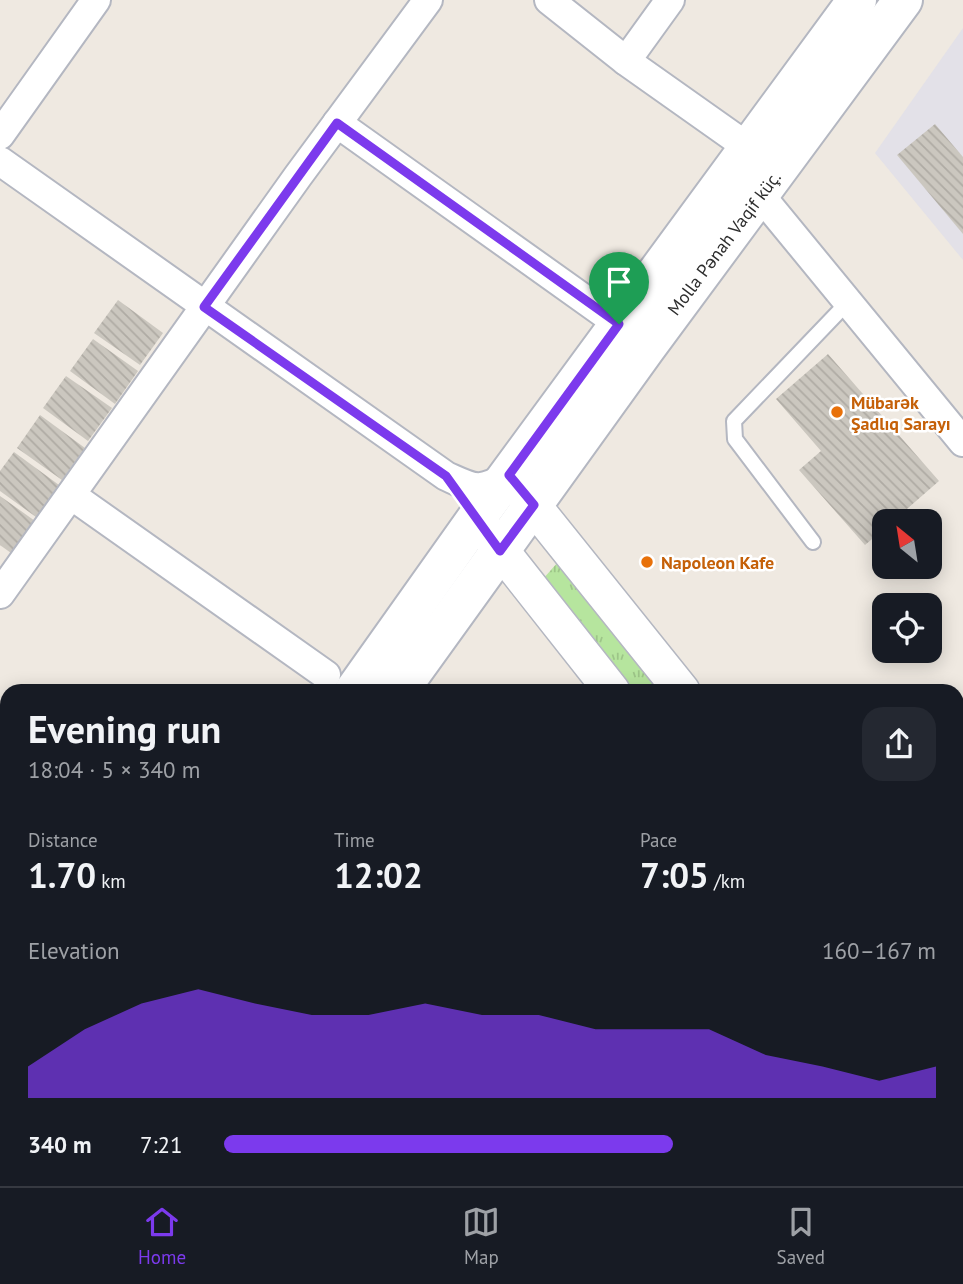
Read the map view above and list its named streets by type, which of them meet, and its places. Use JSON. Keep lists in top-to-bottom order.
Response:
{
  "streets": {
    "main road": ["Molla Pənah Vaqif küç."]
  },
  "places": ["Mübarək Şadlıq Sarayı", "Napoleon Kafe"],
  "north": "top left",
  "page": {
    "heading": ["Evening run", "18:04 · 5 × 340 m"],
    "stats": [
      ["Distance", "1.70 km"],
      ["Time", "12:02"],
      ["Pace", "7:05 /km"]
    ],
    "chart": ["Elevation", "160–167 m"],
    "list": [
      {
        "name": "340 m",
        "note": "7:21"
      }
    ],
    "tabs": ["Home", "Map", "Saved"]
  }
}
